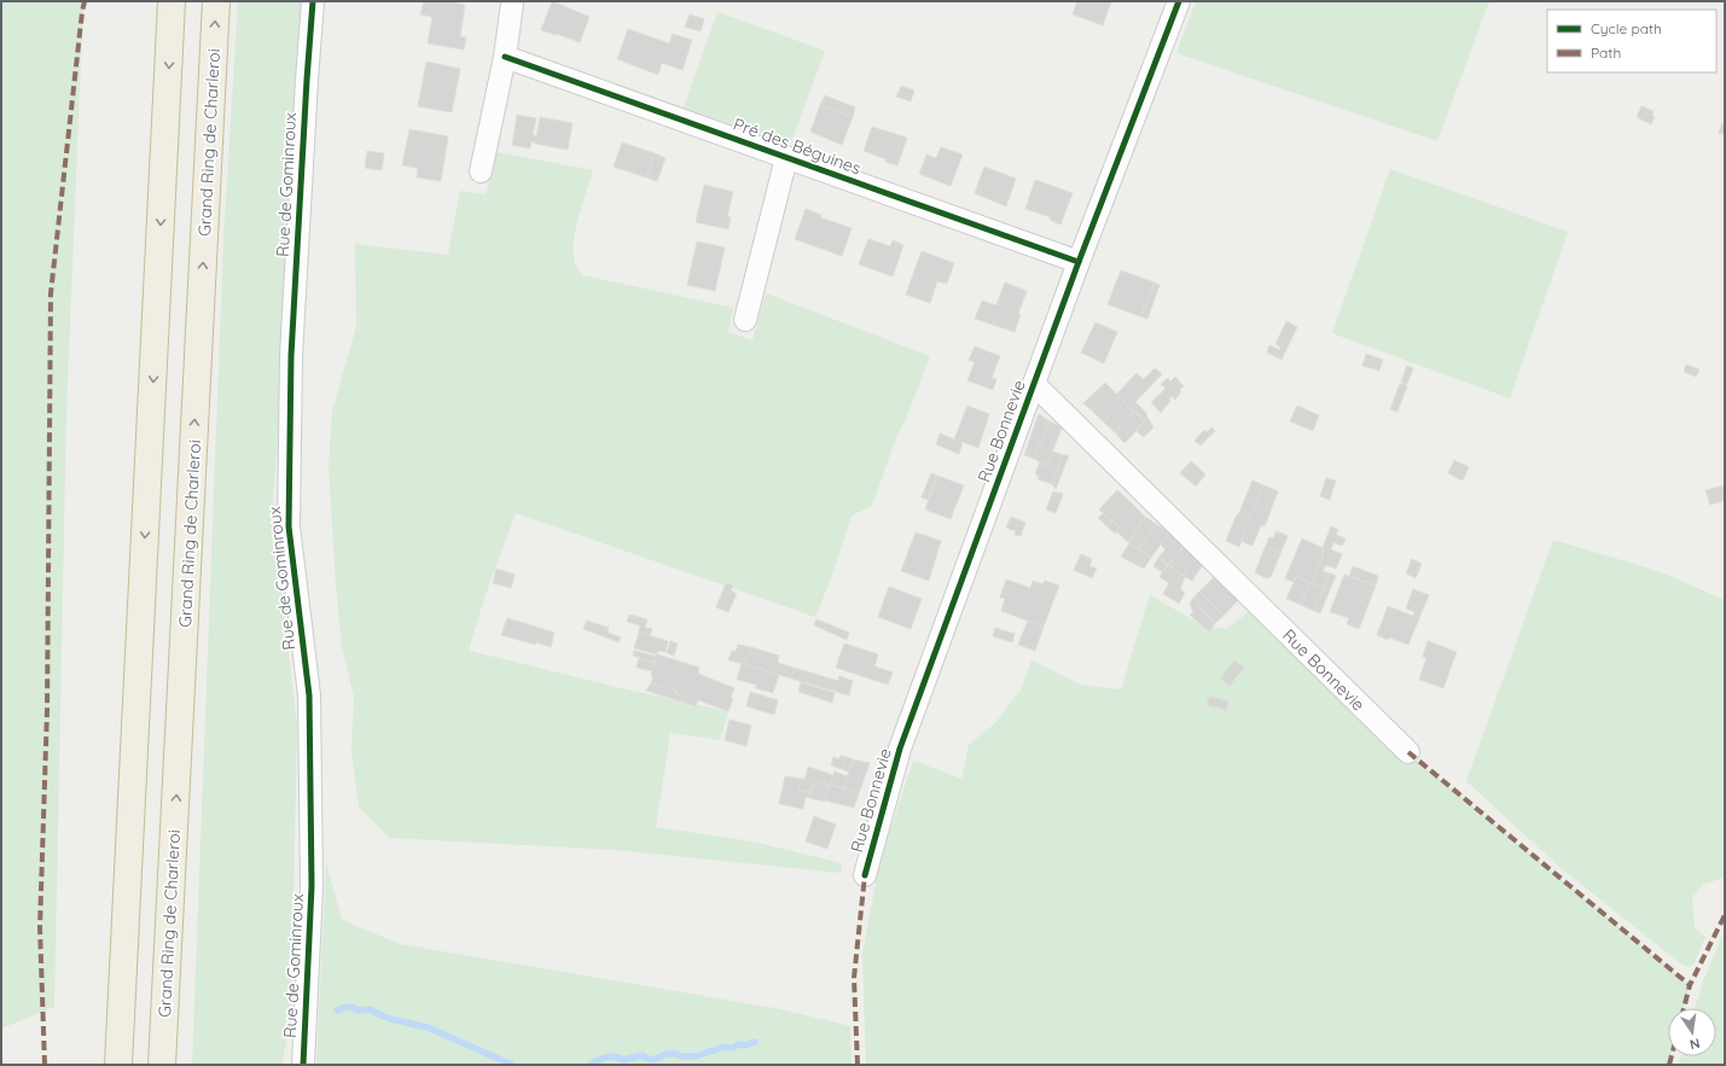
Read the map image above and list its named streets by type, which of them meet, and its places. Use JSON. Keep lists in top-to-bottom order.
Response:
{
  "streets": {
    "highway": ["Grand Ring de Charleroi"],
    "street": ["Pré des Béguines", "Rue de Gominroux", "Rue Bonnevie"]
  },
  "crossings": [
    ["Pré des Béguines", "Rue Bonnevie"]
  ],
  "legend": ["Cycle path", "Path"],
  "north": "bottom"
}
